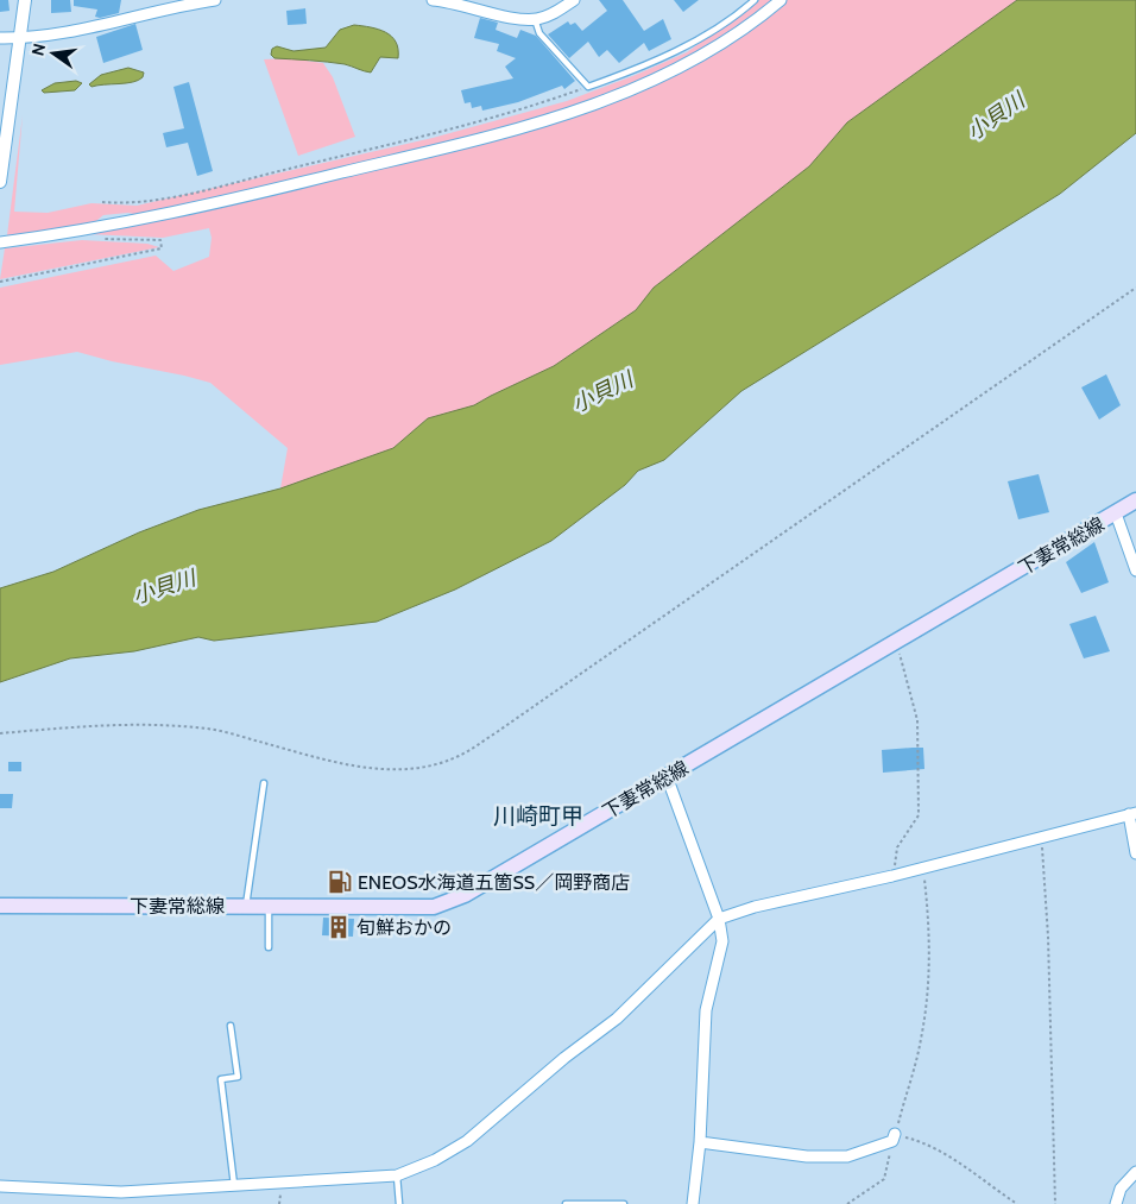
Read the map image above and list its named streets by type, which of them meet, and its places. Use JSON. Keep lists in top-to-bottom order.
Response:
{
  "streets": {
    "main road": ["下妻常総線"]
  },
  "districts": ["川崎町甲"],
  "water": ["小貝川"],
  "places": {
    "fuel station": ["ENEOS水海道五箇SS／岡野商店"],
    "building": ["旬鮮おかの"]
  },
  "north": "left"
}
